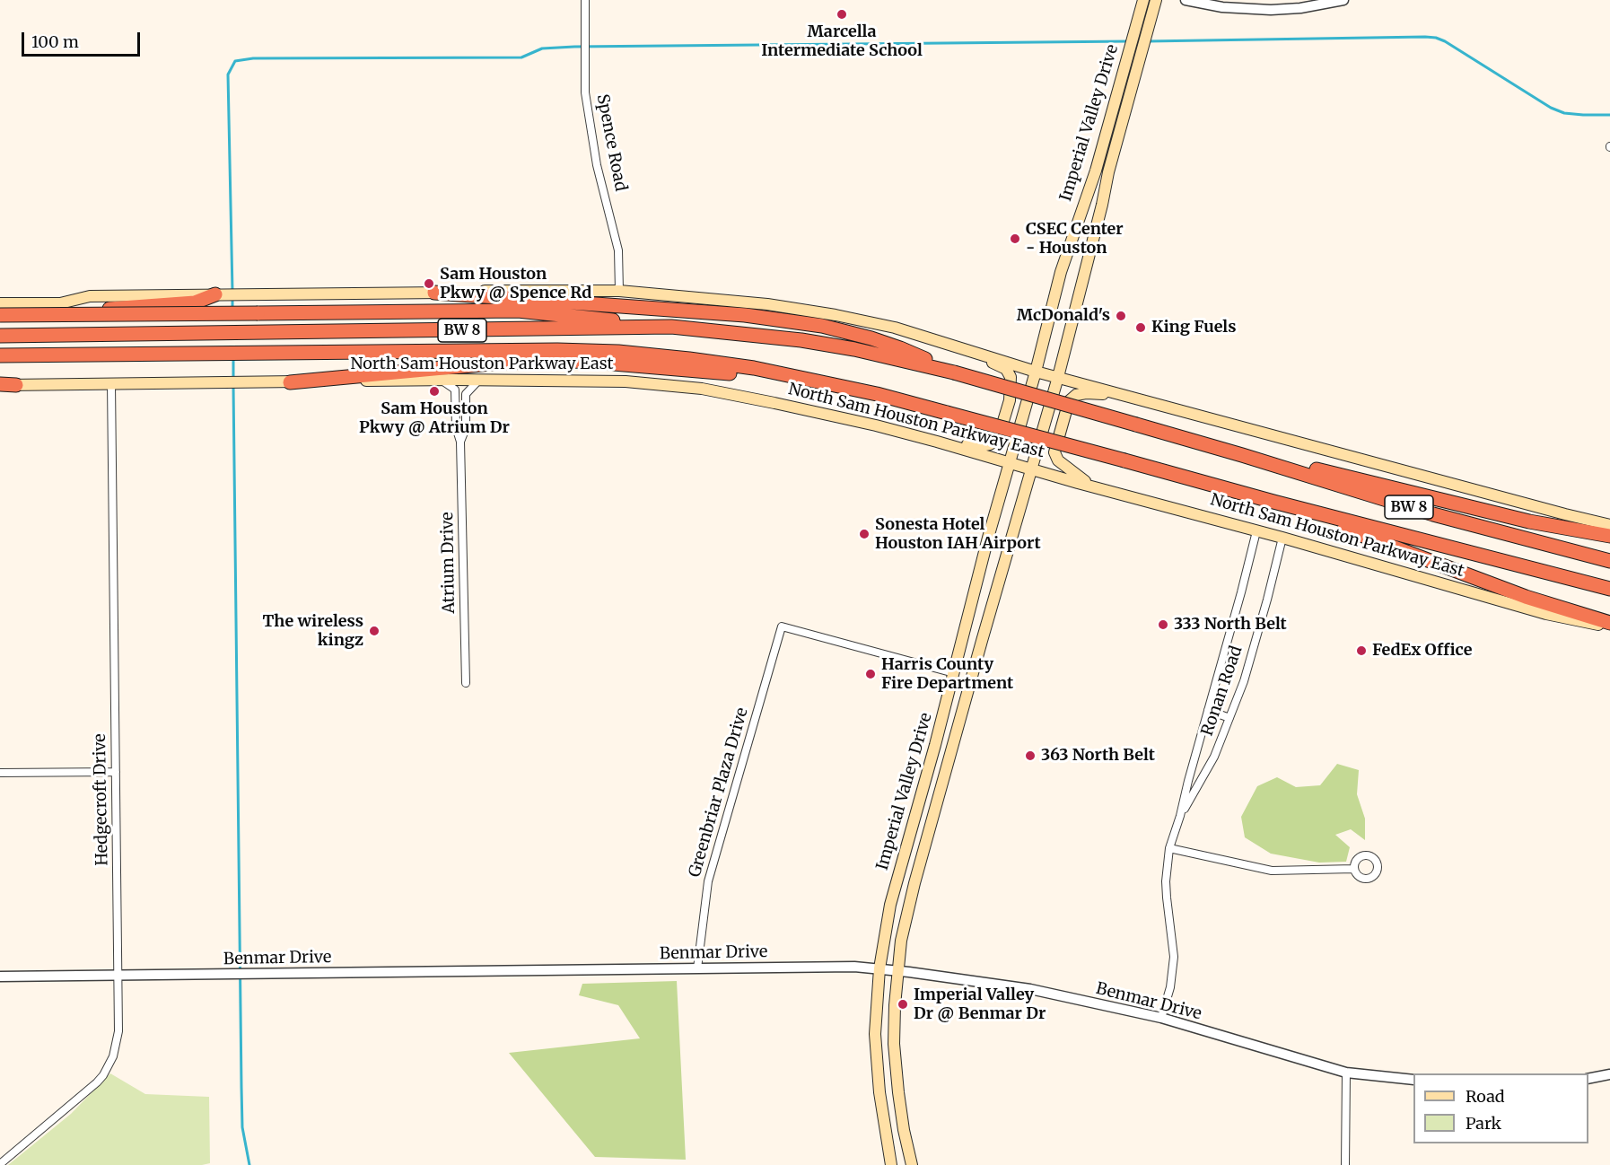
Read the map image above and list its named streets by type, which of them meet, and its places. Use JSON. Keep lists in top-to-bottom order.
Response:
{
  "streets": {
    "highway": ["BW 8", "North Sam Houston Parkway East"],
    "main road": ["Imperial Valley Drive"],
    "street": [
      "Spence Road",
      "Atrium Drive",
      "Ronan Road",
      "Greenbriar Plaza Drive",
      "Hedgecroft Drive",
      "Benmar Drive"
    ]
  },
  "crossings": [
    ["Imperial Valley Drive", "North Sam Houston Parkway East"],
    ["Imperial Valley Drive", "Greenbriar Plaza Drive"],
    ["Imperial Valley Drive", "Benmar Drive"],
    ["North Sam Houston Parkway East", "Atrium Drive"],
    ["North Sam Houston Parkway East", "Ronan Road"],
    ["North Sam Houston Parkway East", "Hedgecroft Drive"],
    ["Ronan Road", "Benmar Drive"],
    ["Greenbriar Plaza Drive", "Benmar Drive"],
    ["Hedgecroft Drive", "Benmar Drive"]
  ],
  "places": [
    "Marcella Intermediate School",
    "CSEC Center - Houston",
    "Sam Houston Pkwy @ Spence Rd",
    "McDonald's",
    "King Fuels",
    "Sam Houston Pkwy @ Atrium Dr",
    "Sonesta Hotel Houston IAH Airport",
    "333 North Belt",
    "The wireless kingz",
    "FedEx Office",
    "Harris County Fire Department",
    "363 North Belt",
    "Imperial Valley Dr @ Benmar Dr"
  ],
  "legend": ["Road", "Park"],
  "scale_bar": "100 m"
}
